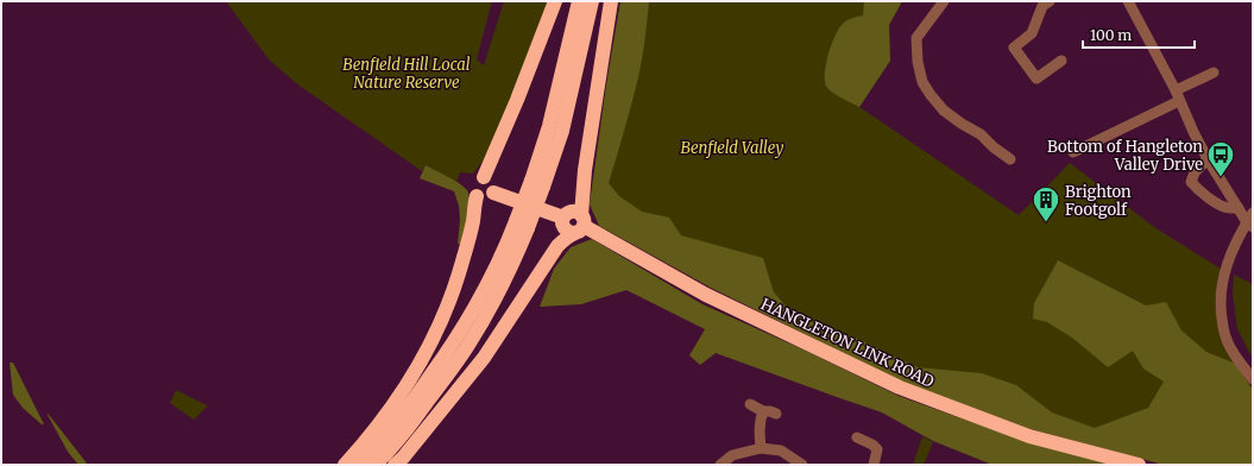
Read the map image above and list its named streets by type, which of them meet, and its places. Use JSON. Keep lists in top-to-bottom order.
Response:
{
  "streets": {
    "highway": ["HANGLETON LINK ROAD"]
  },
  "parks": ["Benfield Hill Local Nature Reserve", "Benfield Valley"],
  "places": {
    "bus stop": ["Bottom of Hangleton Valley Drive"],
    "building": ["Brighton Footgolf"]
  },
  "scale_bar": "100 m"
}
